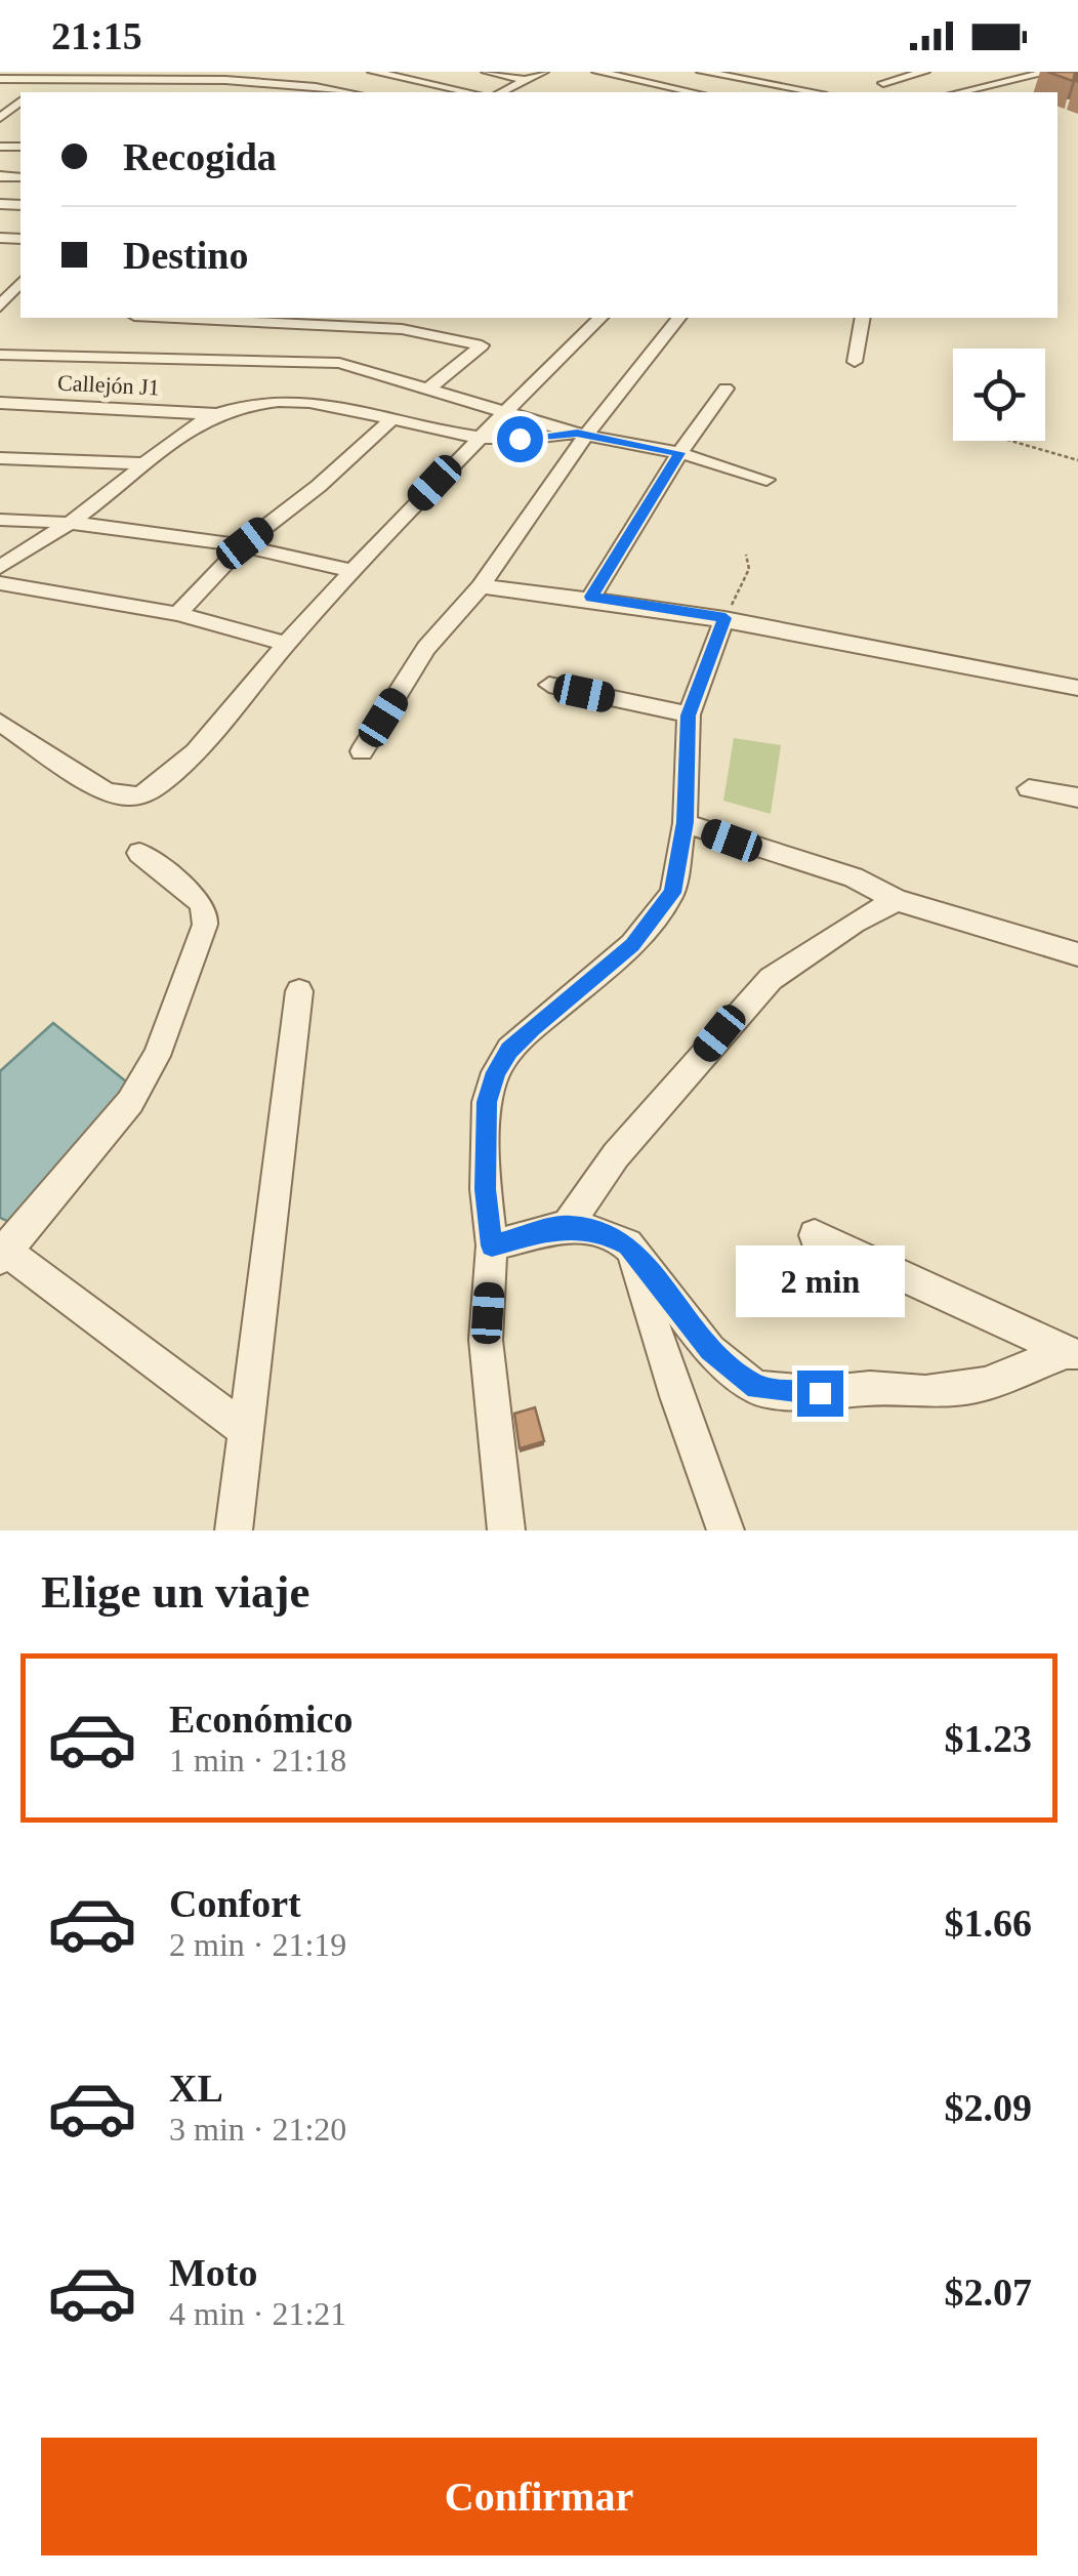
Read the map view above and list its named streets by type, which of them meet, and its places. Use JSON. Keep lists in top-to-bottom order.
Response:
{
  "streets": {
    "street": ["Callejón J1"]
  },
  "page": {
    "status": "21:15",
    "banner": ["Recogida", "Destino"],
    "bubble": "2 min",
    "heading": "Elige un viaje",
    "list": [
      {
        "name": "Económico",
        "note": "1 min · 21:18",
        "value": "$1.23"
      },
      {
        "name": "Confort",
        "note": "2 min · 21:19",
        "value": "$1.66"
      },
      {
        "name": "XL",
        "note": "3 min · 21:20",
        "value": "$2.09"
      },
      {
        "name": "Moto",
        "note": "4 min · 21:21",
        "value": "$2.07"
      }
    ],
    "buttons": "Confirmar"
  }
}
